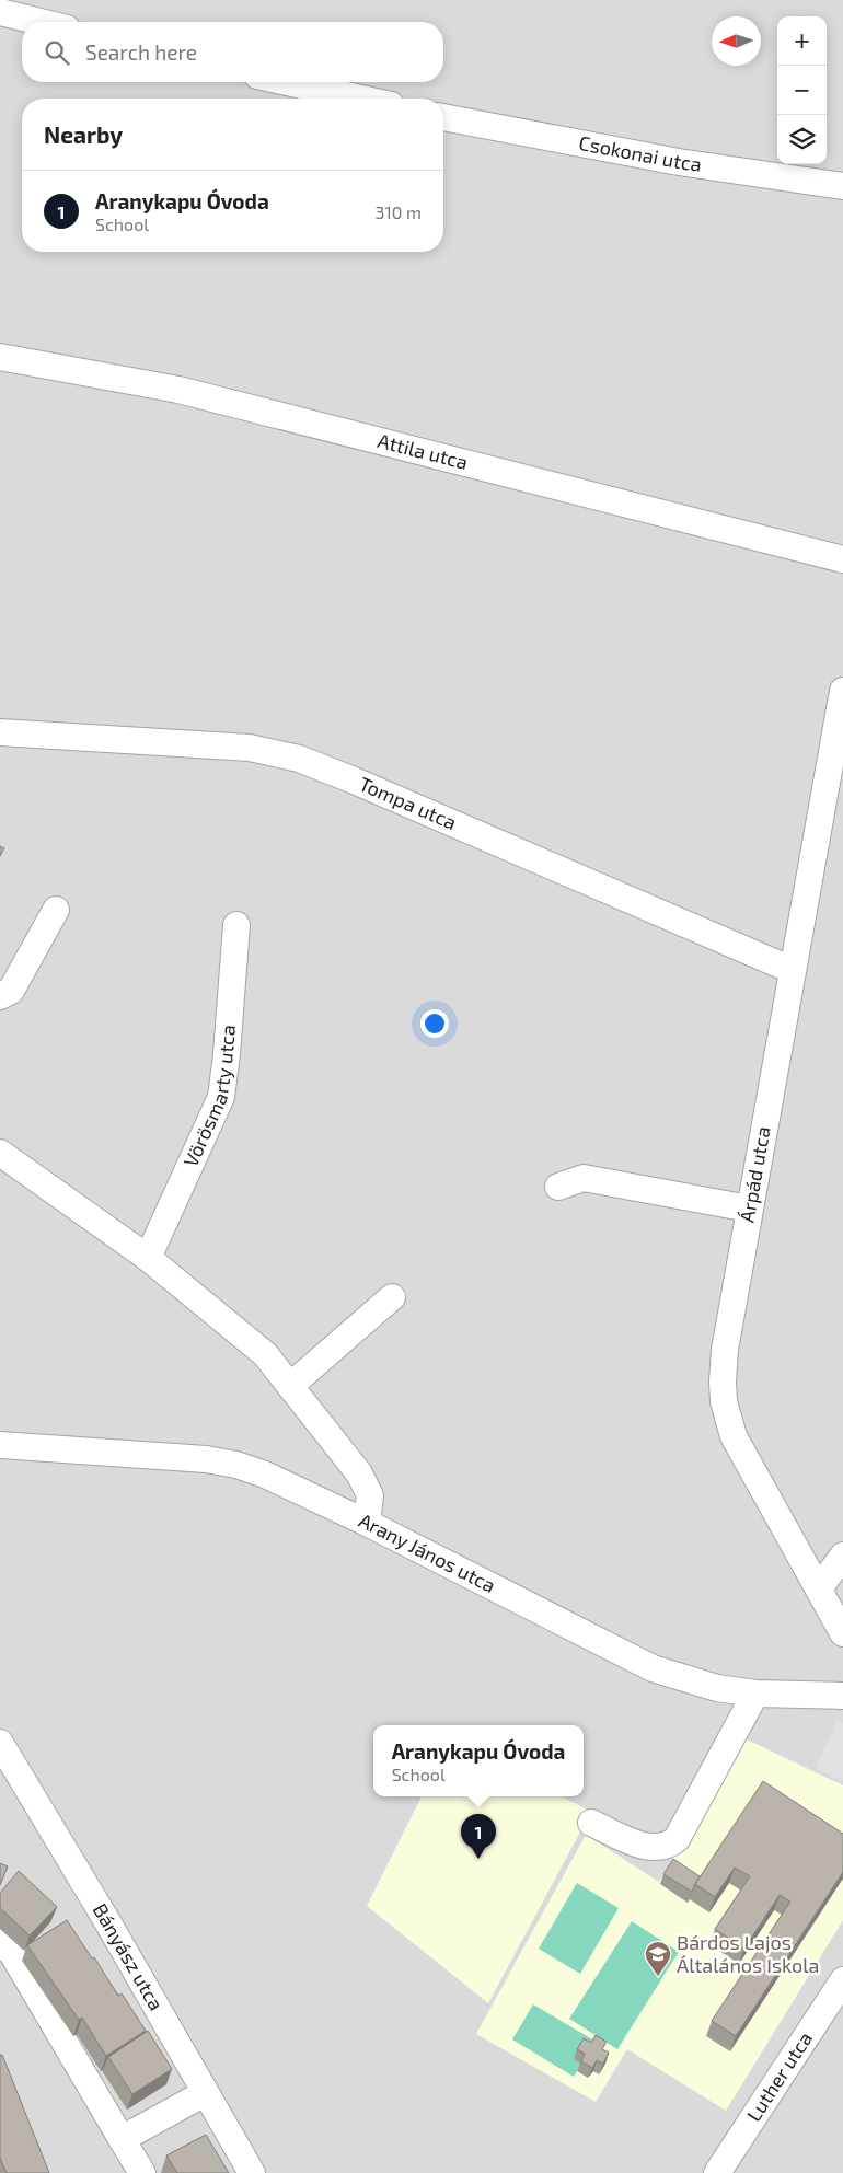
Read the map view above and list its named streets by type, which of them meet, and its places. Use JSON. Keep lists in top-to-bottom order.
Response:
{
  "streets": {
    "street": [
      "Csokonai utca",
      "Attila utca",
      "Tompa utca",
      "Vörösmarty utca",
      "Árpád utca",
      "Arany János utca",
      "Bányász utca",
      "Luther utca"
    ]
  },
  "crossings": [
    ["Tompa utca", "Árpád utca"]
  ],
  "places": {
    "school or university": ["Bárdos Lajos Általános Iskola"]
  },
  "north": "left",
  "page": {
    "map_buttons": ["+", "−"],
    "search": "Search here",
    "heading": "Nearby",
    "list": [
      {
        "mark": "1",
        "name": "Aranykapu Óvoda",
        "note": "School",
        "value": "310 m"
      }
    ],
    "popup": ["Aranykapu Óvoda", "School"],
    "pins": "1"
  }
}
